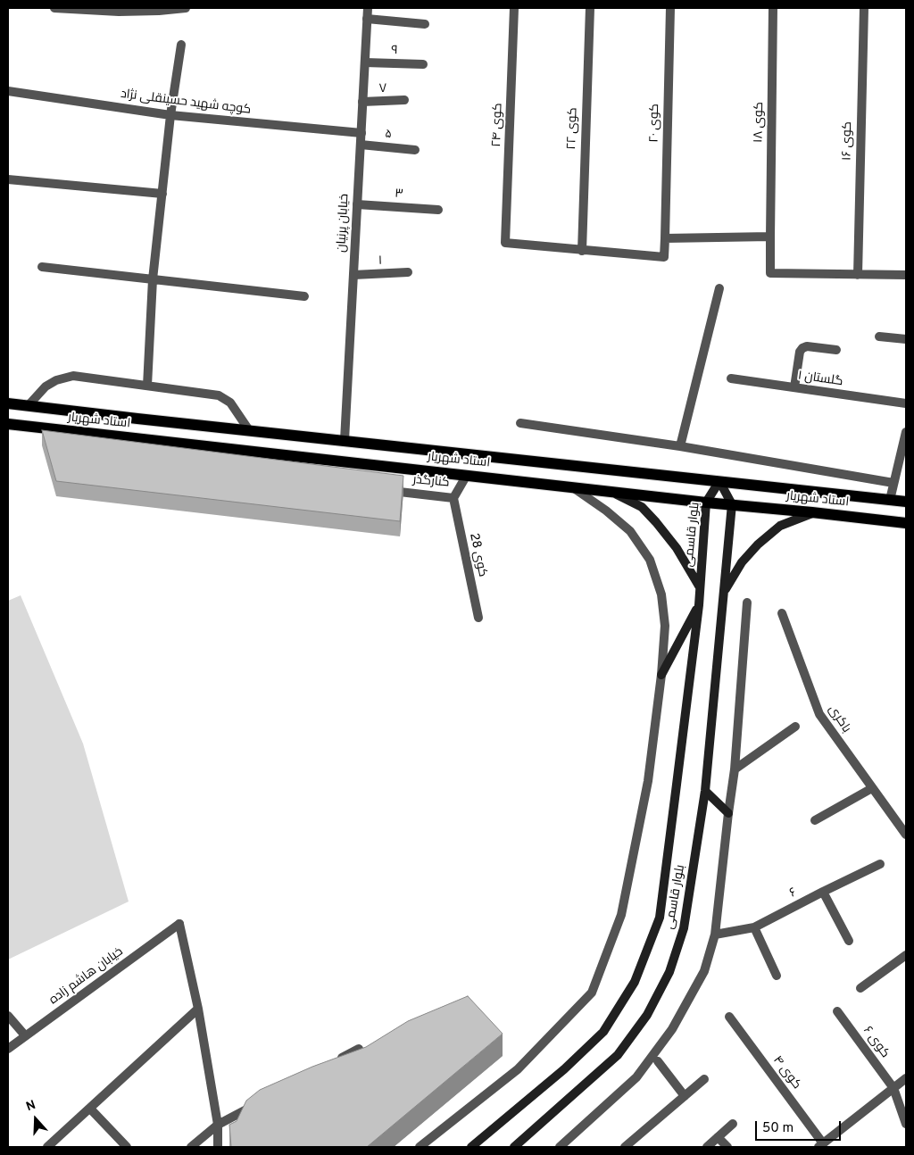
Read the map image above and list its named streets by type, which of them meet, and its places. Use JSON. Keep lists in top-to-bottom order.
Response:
{
  "streets": {
    "main road": ["استاد شهریار", "بلوار قاسمی"],
    "street": [
      "۹",
      "۷",
      "کوچه شهید حسینقلی نژاد",
      "کوی ۱۸",
      "کوی ۲۰",
      "کوی ۲۴",
      "کوی ۲۲",
      "۵",
      "کوی ۱۶",
      "۳",
      "خیابان پرنیان",
      "۱",
      "۱ گلستان",
      "کنارگذر",
      "کوی 28",
      "باکری",
      "۶",
      "خیابان هاشم زاده",
      "کوی ۶",
      "کوی ۴"
    ]
  },
  "crossings": [
    ["۹", "خیابان پرنیان"],
    ["۷", "خیابان پرنیان"],
    ["کوچه شهید حسینقلی نژاد", "خیابان پرنیان"],
    ["کوی ۱۸", "کوی ۱۶"],
    ["کوی ۲۰", "کوی ۲۴"],
    ["کوی ۲۰", "کوی ۲۲"],
    ["کوی ۲۴", "کوی ۲۲"],
    ["۵", "خیابان پرنیان"],
    ["۳", "خیابان پرنیان"],
    ["خیابان پرنیان", "۱"],
    ["خیابان پرنیان", "استاد شهریار"],
    ["استاد شهریار", "کنارگذر"],
    ["استاد شهریار", "بلوار قاسمی"],
    ["کنارگذر", "کوی 28"]
  ],
  "scale_bar": "50 m",
  "north": "top"
}
